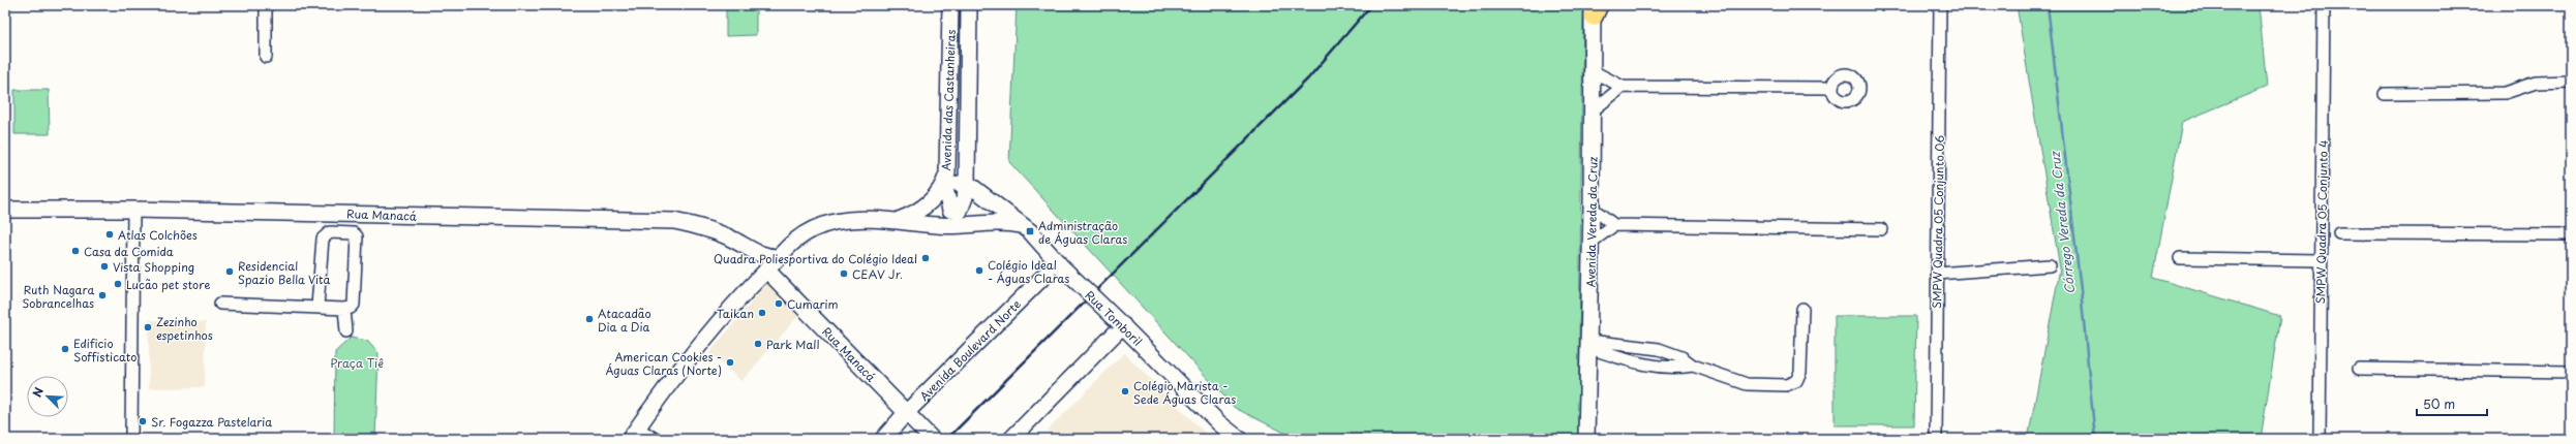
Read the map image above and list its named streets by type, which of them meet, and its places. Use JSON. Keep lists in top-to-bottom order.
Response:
{
  "streets": {
    "street": [
      "Avenida das Castanheiras",
      "Rua Manacá",
      "Avenida Vereda da Cruz",
      "SMPW Quadra 05 Conjunto 06",
      "SMPW Quadra 05 Conjunto 4",
      "Rua Tomboril",
      "Avenida Boulevard Norte"
    ]
  },
  "crossings": [
    ["Avenida das Castanheiras", "Rua Manacá"],
    ["Avenida das Castanheiras", "Rua Tomboril"],
    ["Rua Manacá", "Avenida Boulevard Norte"],
    ["Rua Tomboril", "Avenida Boulevard Norte"]
  ],
  "water": ["Córrego Vereda da Cruz"],
  "parks": ["Praça Tiê"],
  "places": {
    "transit": ["Administração de Águas Claras"],
    "other": [
      "Atlas Colchões",
      "Casa da Comida",
      "Quadra Poliesportiva do Colégio Ideal",
      "Vista Shopping",
      "Colégio Ideal - Águas Claras",
      "Residencial Spazio Bella Vita",
      "CEAV Jr.",
      "Lucão pet store",
      "Ruth Nagara Sobrancelhas",
      "Cumarim",
      "Taikan",
      "Atacadão Dia a Dia",
      "Zezinho espetinhos",
      "Park Mall",
      "Edificio Soffisticato",
      "American Cookies - Águas Claras (Norte)",
      "Colégio Marista - Sede Águas Claras",
      "Sr. Fogazza Pastelaria"
    ]
  },
  "scale_bar": "50 m",
  "north": "top left"
}
